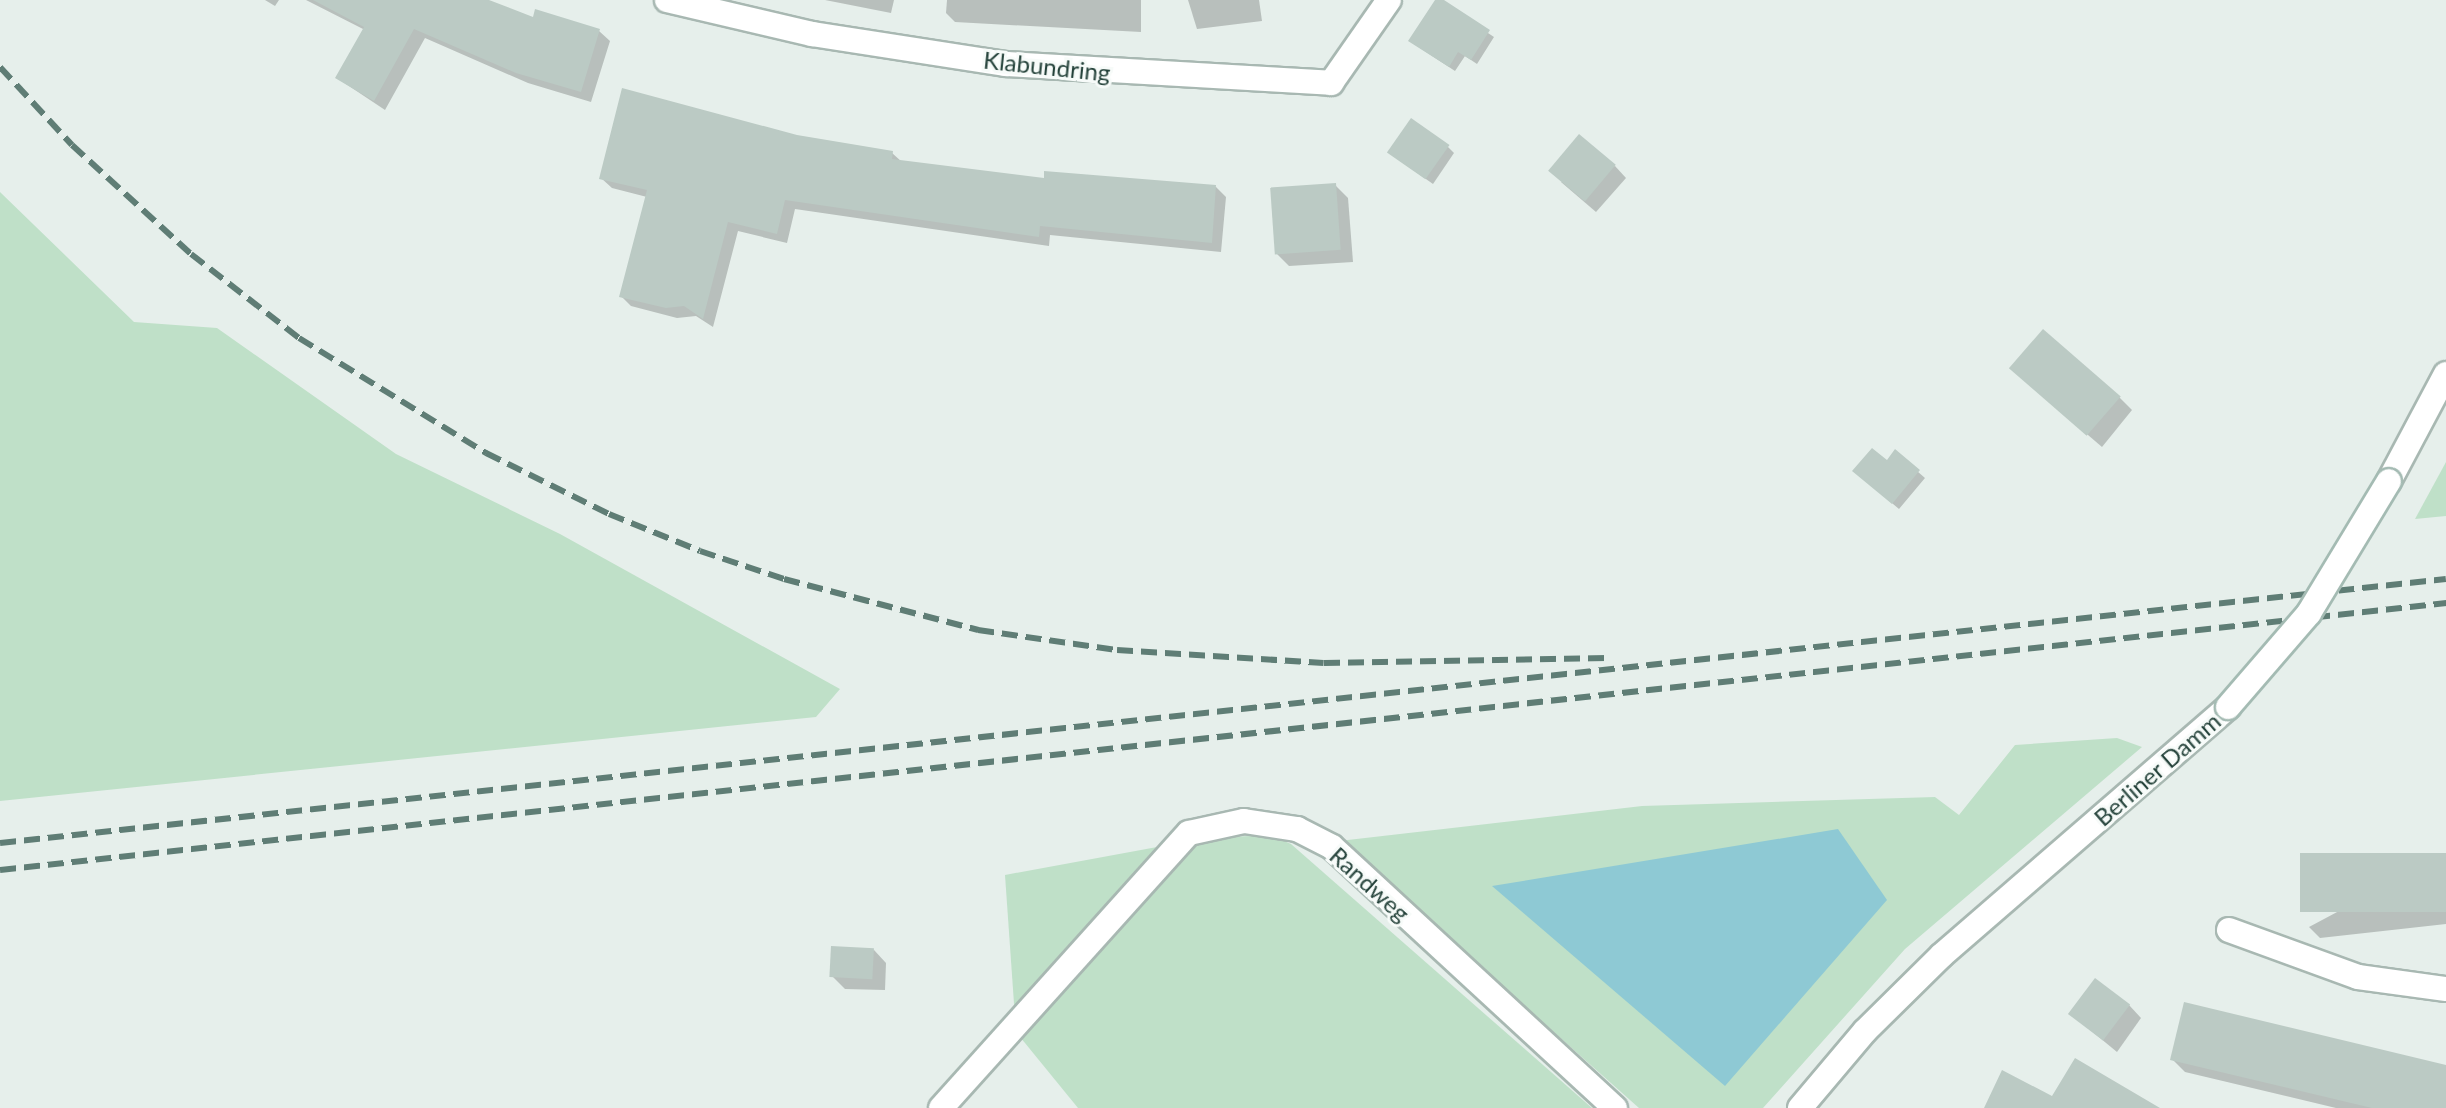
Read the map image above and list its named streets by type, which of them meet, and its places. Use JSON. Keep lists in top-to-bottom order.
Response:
{
  "streets": {
    "street": ["Klabundring", "Berliner Damm", "Randweg"]
  }
}
